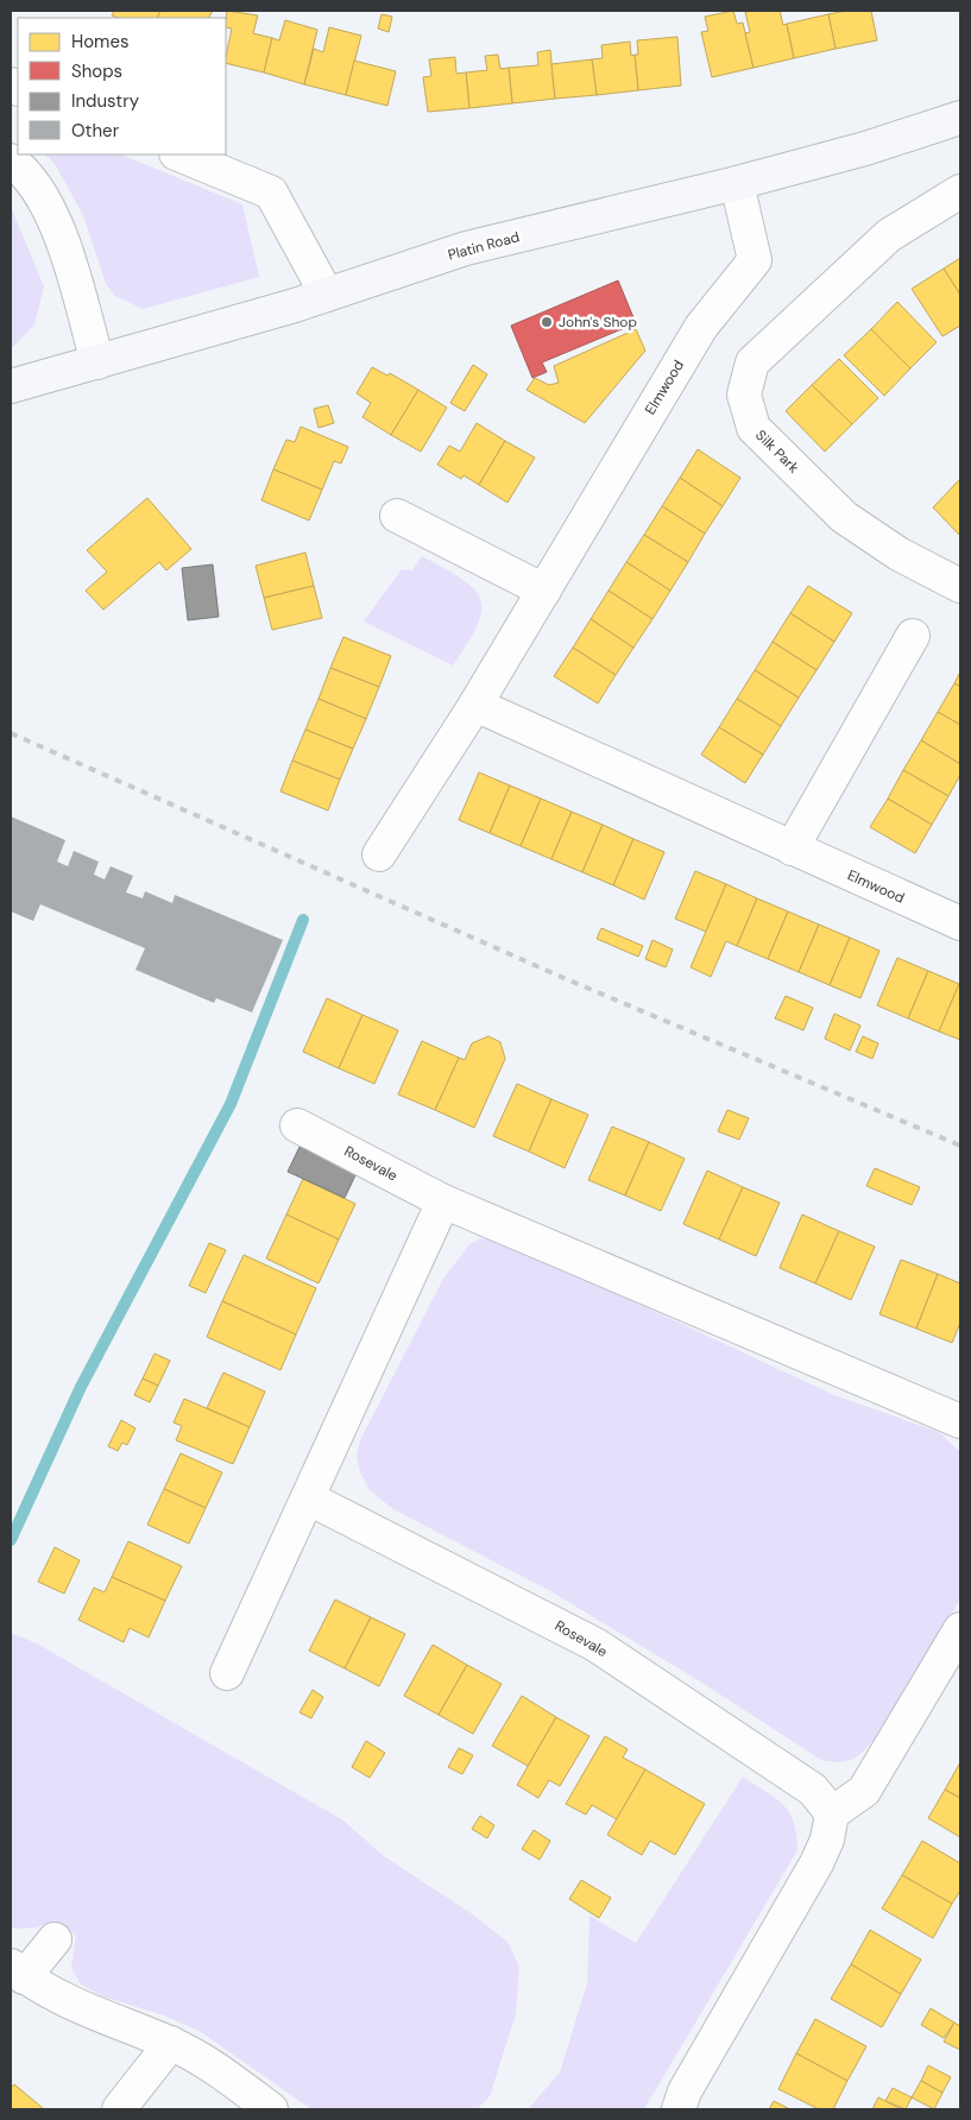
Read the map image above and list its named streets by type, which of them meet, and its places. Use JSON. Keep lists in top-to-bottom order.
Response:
{
  "streets": {
    "main road": ["Platin Road"],
    "street": ["Elmwood", "Silk Park", "Rosevale"]
  },
  "crossings": [
    ["Platin Road", "Elmwood"]
  ],
  "places": ["John's Shop"],
  "legend": [
    "Homes",
    "Shops",
    "Industry",
    "Other"
  ]
}
